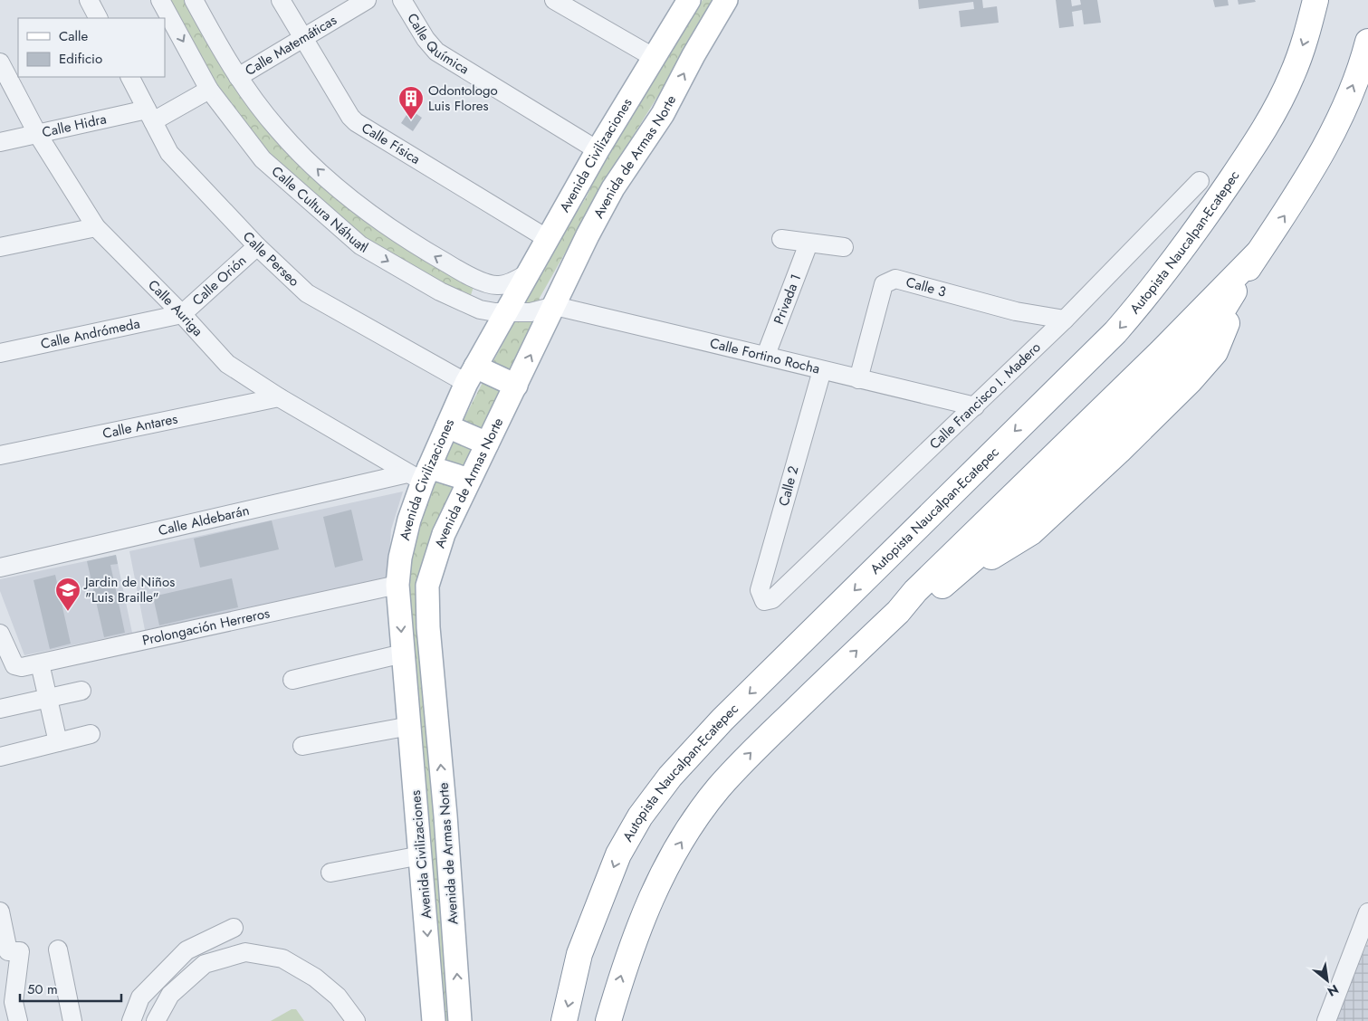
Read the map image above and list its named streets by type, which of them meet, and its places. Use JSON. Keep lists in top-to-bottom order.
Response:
{
  "streets": {
    "highway": ["Autopista Naucalpan-Ecatepec"],
    "main road": ["Avenida Civilizaciones", "Avenida de Armas Norte"],
    "street": [
      "Calle Química",
      "Calle Matemáticas",
      "Calle Hidra",
      "Calle Física",
      "Calle Cultura Náhuatl",
      "Calle Perseo",
      "Calle Orión",
      "Calle 3",
      "Privada 1",
      "Calle Auriga",
      "Calle Andrómeda",
      "Calle Fortino Rocha",
      "Calle Francisco I. Madero",
      "Calle Antares",
      "Calle 2",
      "Calle Aldebarán",
      "Prolongación Herreros"
    ]
  },
  "crossings": [
    ["Calle Química", "Avenida Civilizaciones"],
    ["Calle Matemáticas", "Calle Física"],
    ["Calle Matemáticas", "Calle Cultura Náhuatl"],
    ["Calle Hidra", "Calle Cultura Náhuatl"],
    ["Calle Hidra", "Calle Perseo"],
    ["Calle Hidra", "Calle Auriga"],
    ["Calle Física", "Avenida Civilizaciones"],
    ["Avenida Civilizaciones", "Calle Cultura Náhuatl"],
    ["Avenida Civilizaciones", "Calle Perseo"],
    ["Avenida Civilizaciones", "Calle Auriga"],
    ["Avenida Civilizaciones", "Calle Aldebarán"],
    ["Avenida Civilizaciones", "Prolongación Herreros"],
    ["Avenida de Armas Norte", "Calle Cultura Náhuatl"],
    ["Avenida de Armas Norte", "Calle Fortino Rocha"],
    ["Calle Cultura Náhuatl", "Calle Fortino Rocha"],
    ["Calle Perseo", "Calle Orión"],
    ["Calle Orión", "Calle Auriga"],
    ["Calle Orión", "Calle Andrómeda"],
    ["Calle 3", "Calle Fortino Rocha"],
    ["Calle 3", "Calle Francisco I. Madero"],
    ["Privada 1", "Calle Fortino Rocha"],
    ["Calle Auriga", "Calle Andrómeda"],
    ["Calle Auriga", "Calle Antares"],
    ["Calle Auriga", "Calle Aldebarán"],
    ["Calle Fortino Rocha", "Calle Francisco I. Madero"],
    ["Calle Fortino Rocha", "Calle 2"],
    ["Calle Francisco I. Madero", "Calle 2"]
  ],
  "one_way": ["Avenida de Armas Norte"],
  "places": {
    "building": ["Odontologo Luis Flores"],
    "school or university": ["Jardin de Niños \"Luis Braille\""]
  },
  "legend": ["Calle", "Edificio"],
  "scale_bar": "50 m",
  "north": "bottom right"
}
